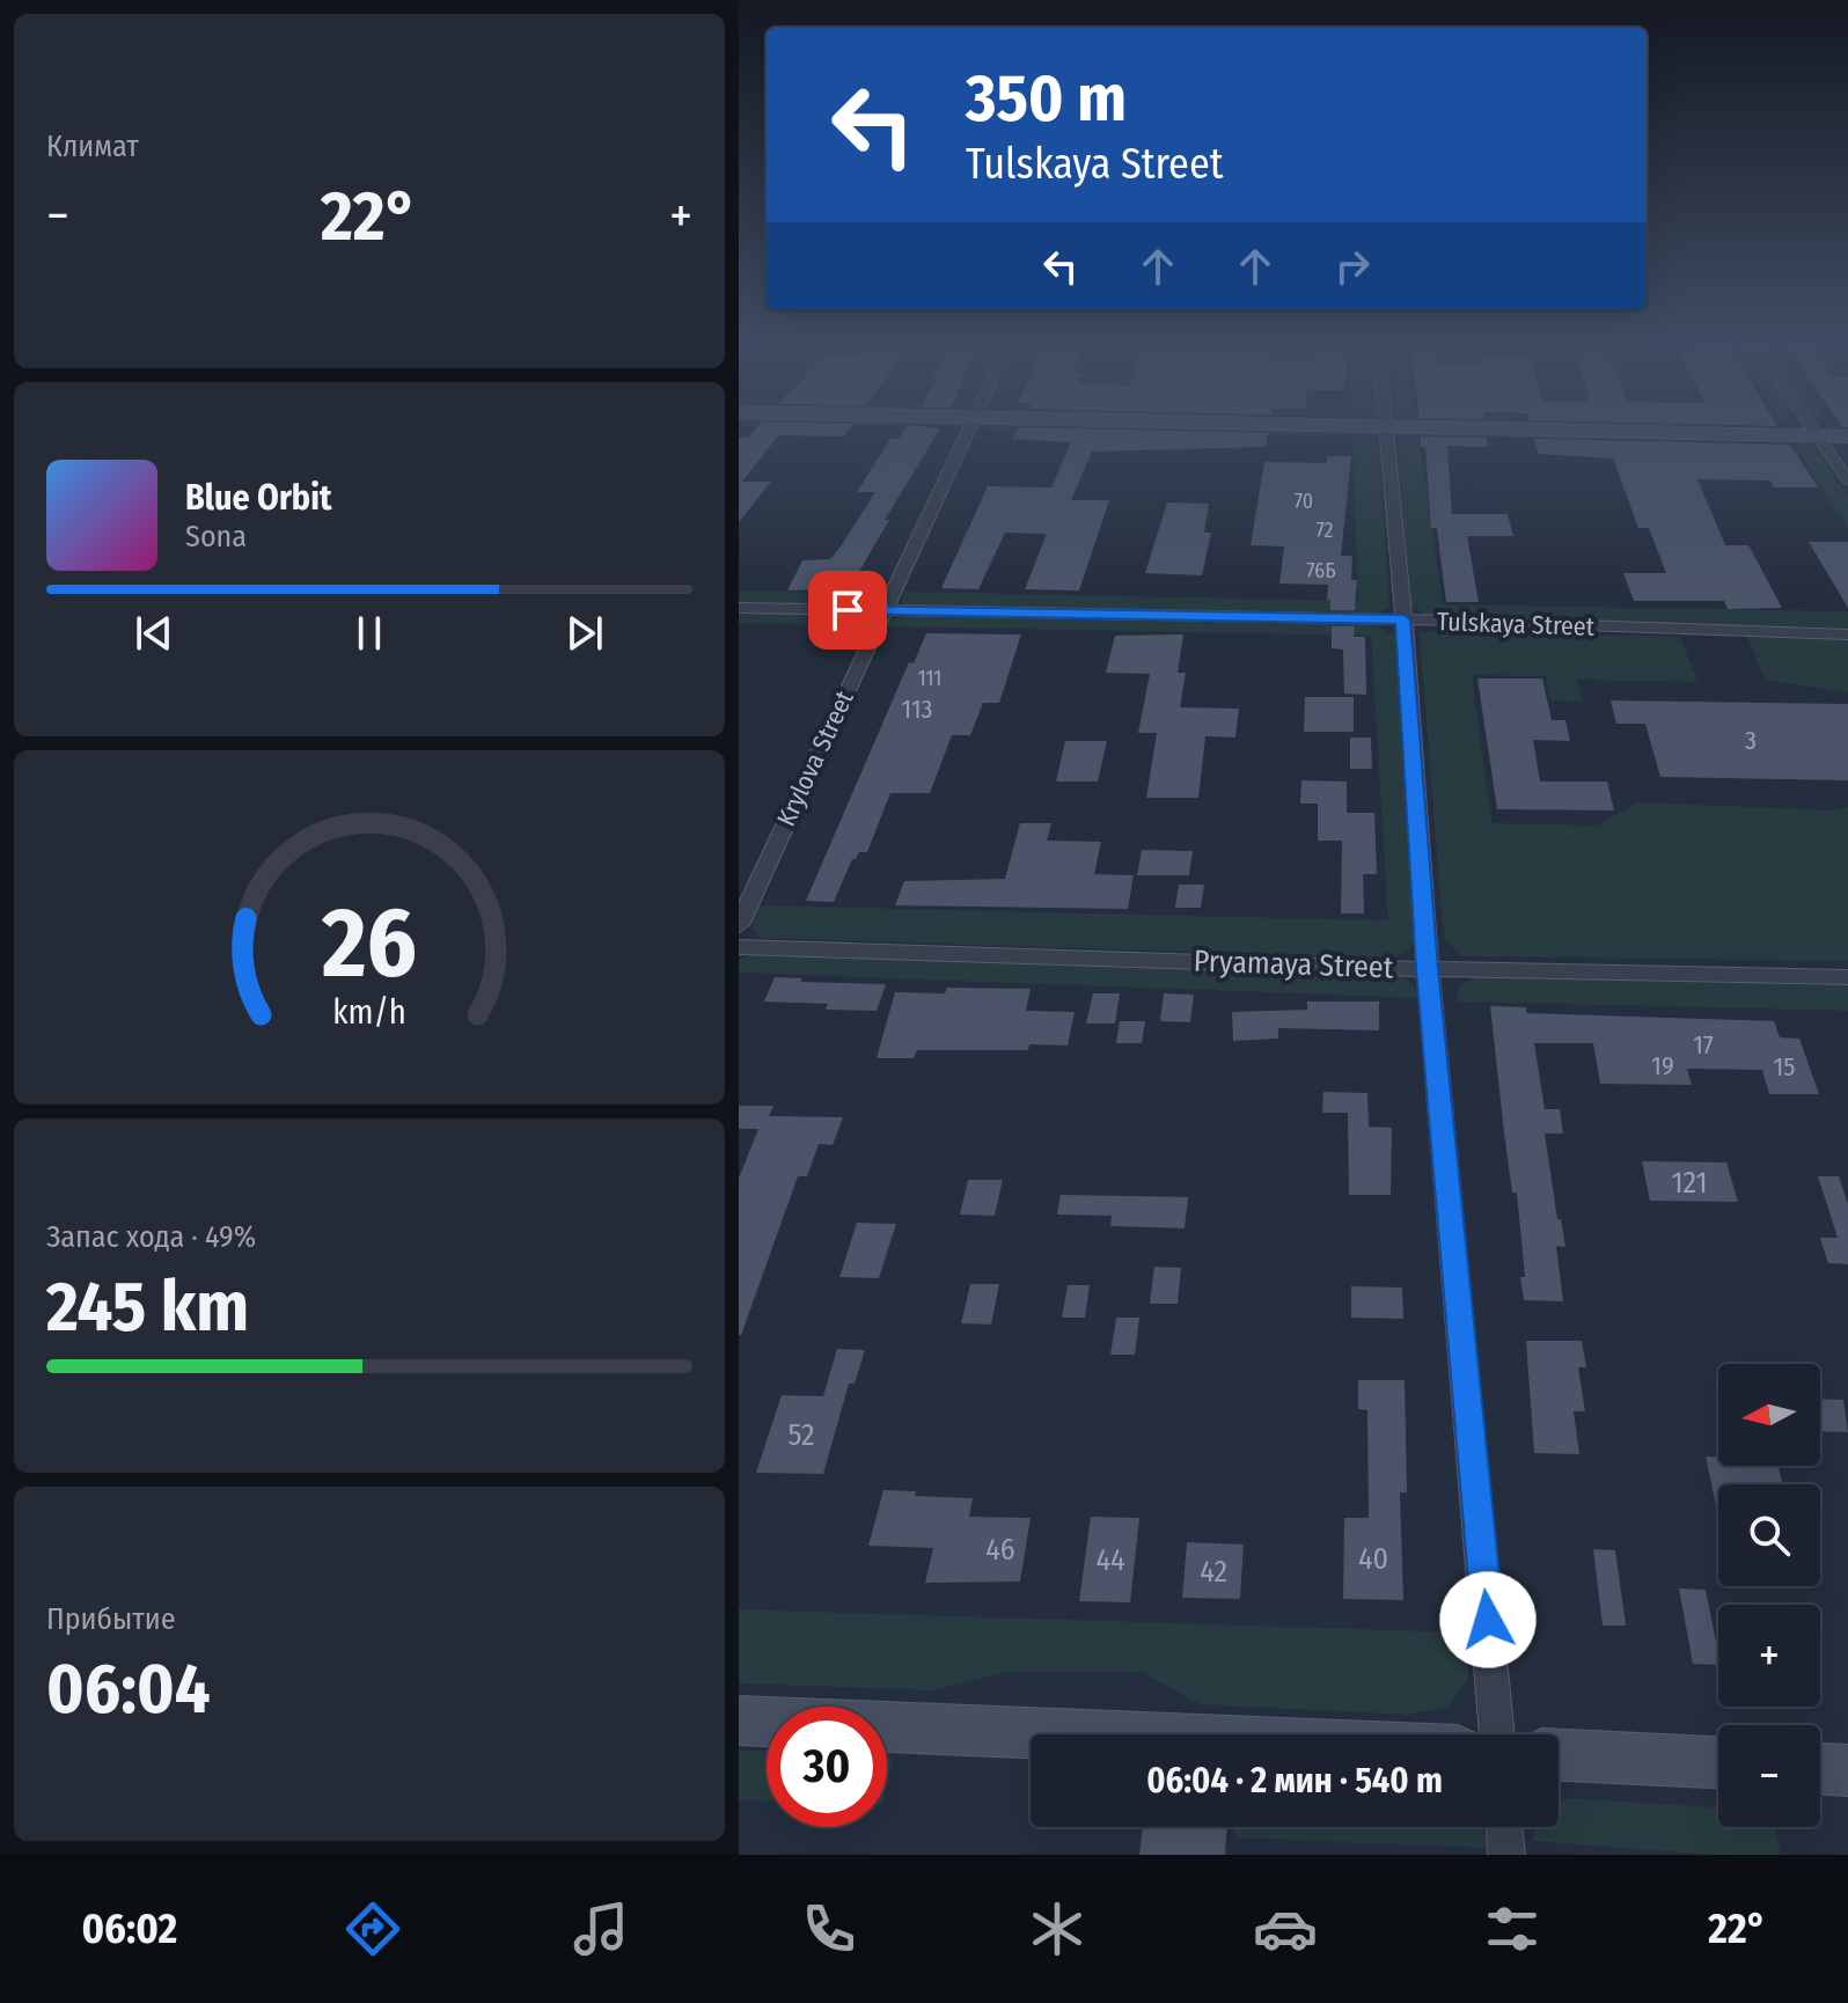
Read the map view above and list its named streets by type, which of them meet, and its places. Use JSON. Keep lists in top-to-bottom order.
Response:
{
  "streets": {
    "street": ["Tulskaya Street", "Krylova Street", "Pryamaya Street"]
  },
  "crossings": [
    ["Tulskaya Street", "Krylova Street"]
  ],
  "house_numbers": [
    "70",
    "72",
    "76Б",
    "111",
    "113",
    "3",
    "17",
    "19",
    "15",
    "121",
    "52",
    "46",
    "40",
    "44",
    "42"
  ],
  "north": "left",
  "page": {
    "tile": [
      "Климат",
      ["Запас хода · 49%", "245 km"],
      ["Прибытие", "06:04"]
    ],
    "turn": ["350 m", "Tulskaya Street"],
    "heat": ["−", "22°", "+"],
    "song": ["Blue Orbit", "Sona"],
    "map_buttons": ["+", "−"],
    "limit": "30",
    "trip": "06:04 · 2 мин · 540 m",
    "tabs": ["06:02", "22°"],
    "gauge": ["26", "km/h"]
  }
}
